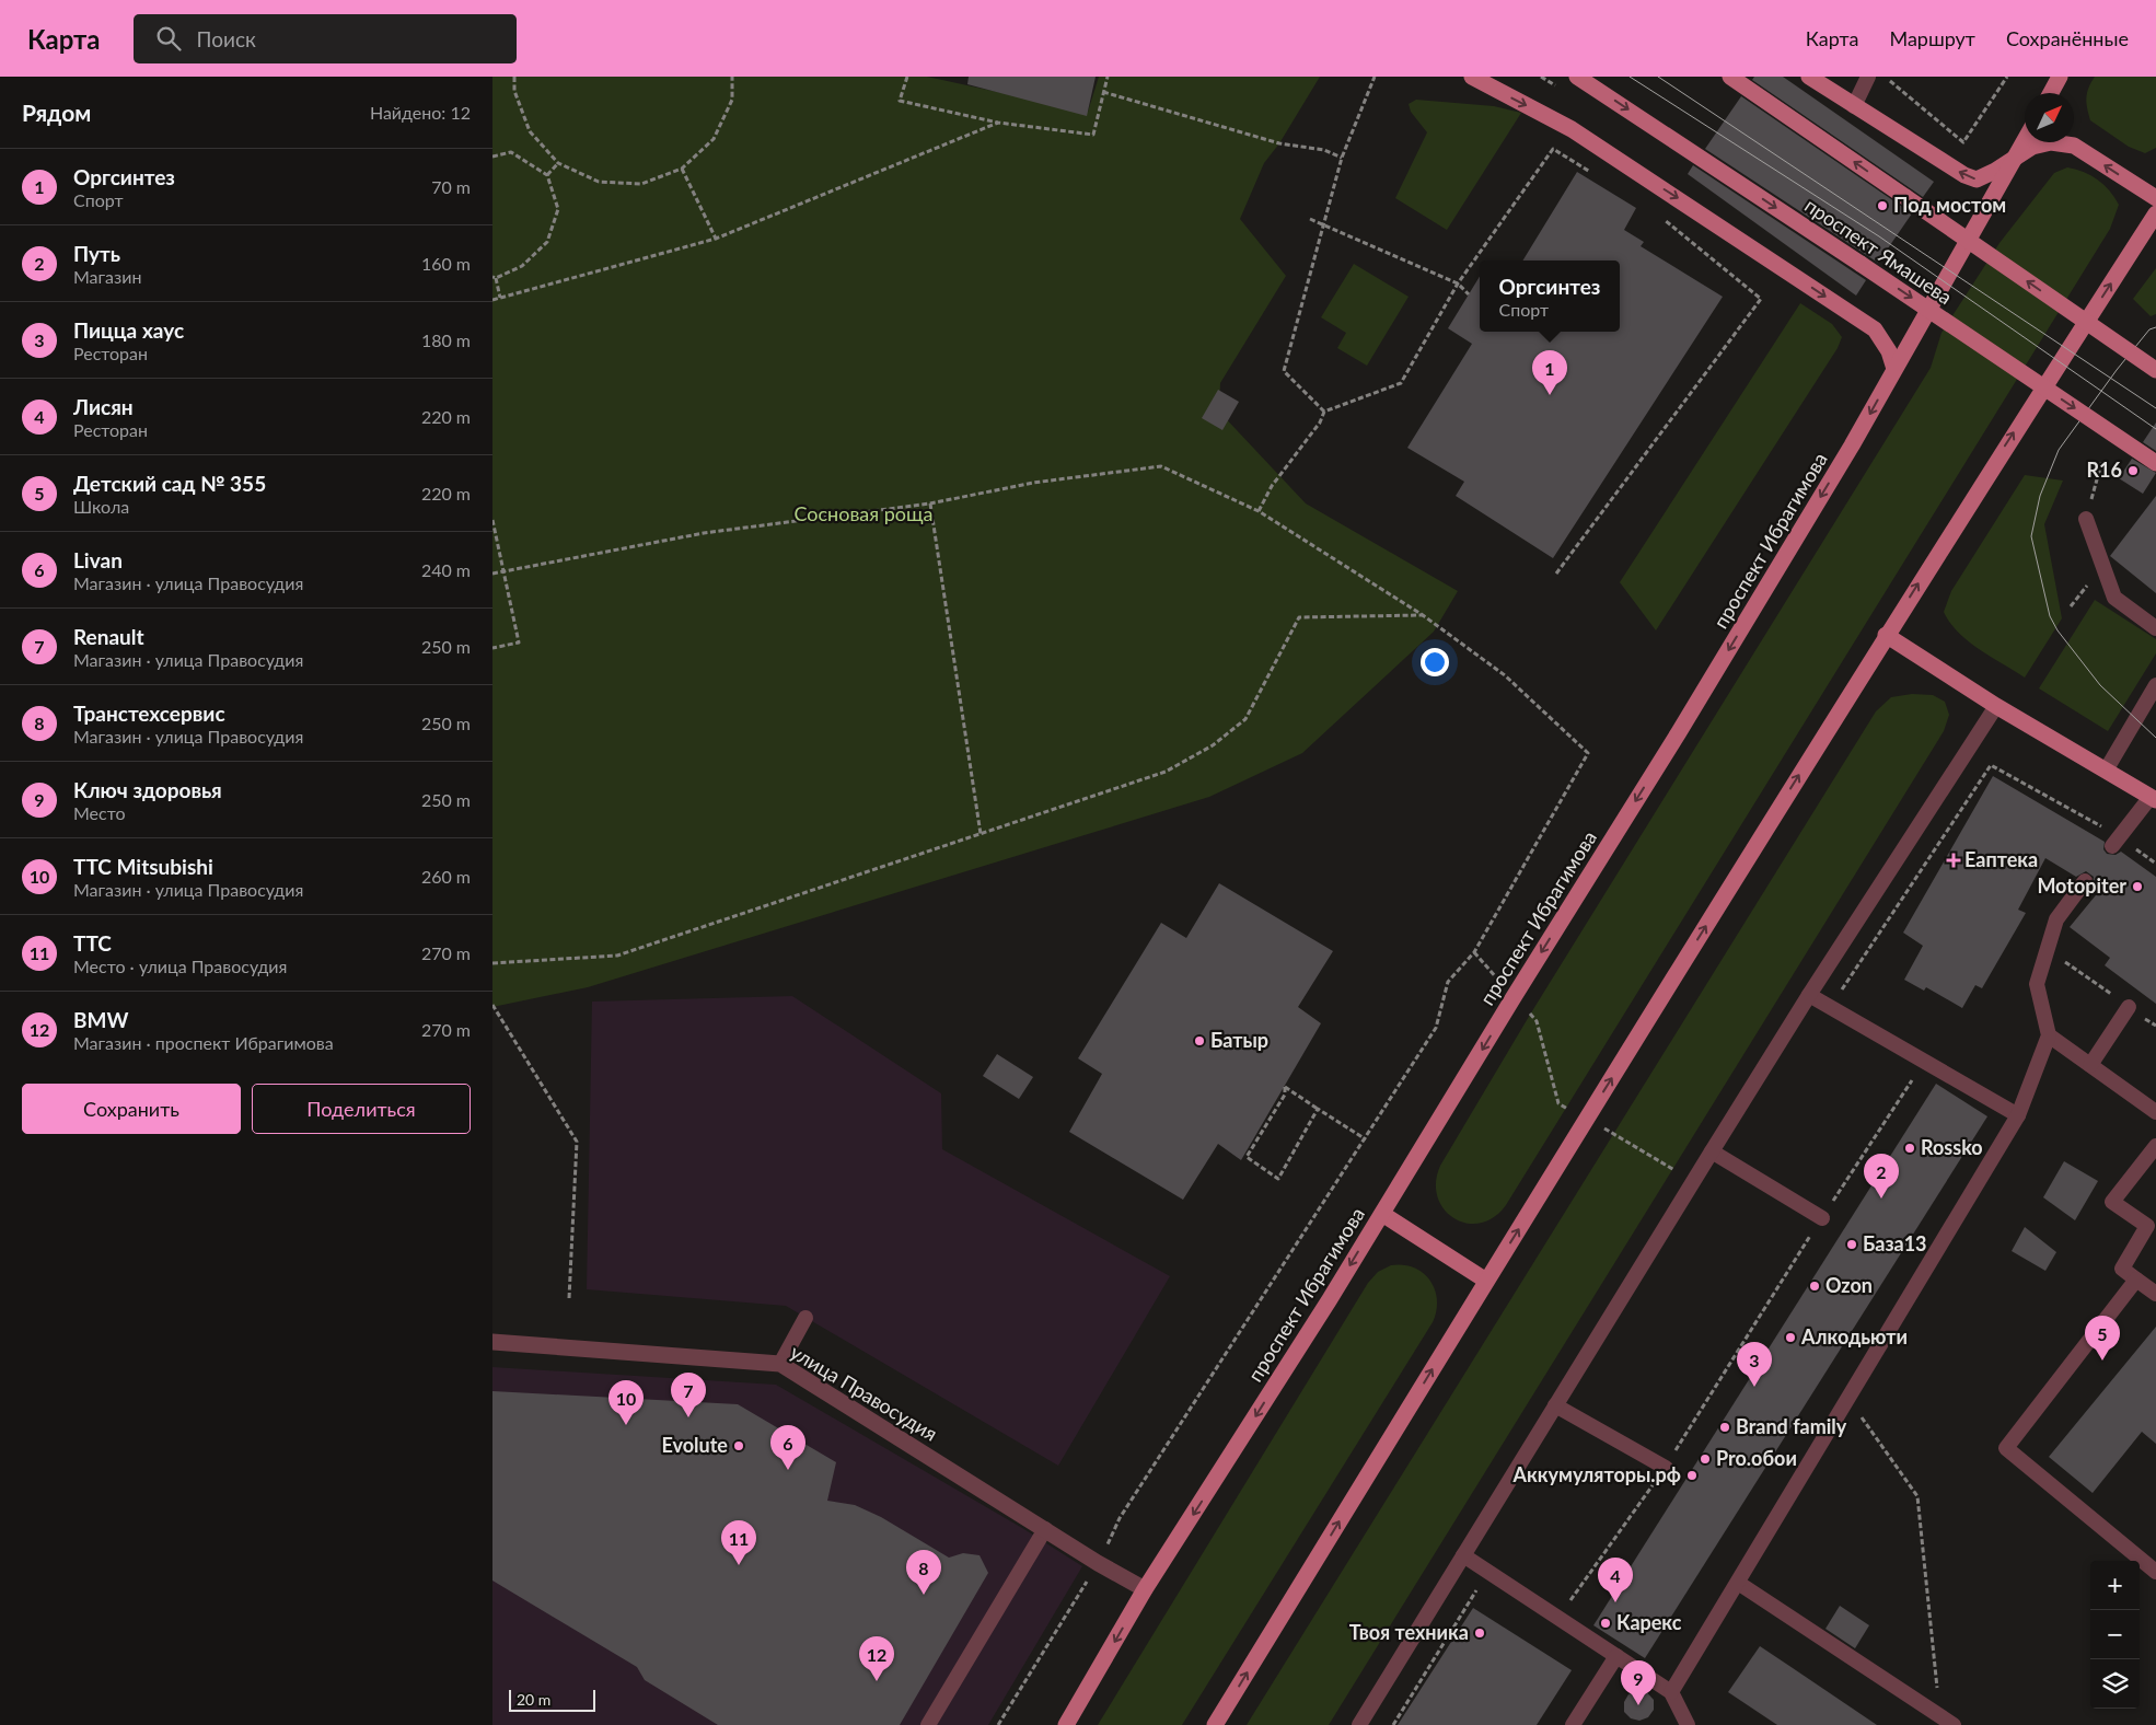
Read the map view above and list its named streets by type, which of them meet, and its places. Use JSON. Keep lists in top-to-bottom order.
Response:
{
  "streets": {
    "main road": ["проспект Ямашева", "проспект Ибрагимова"],
    "street": ["улица Правосудия"]
  },
  "crossings": [
    ["проспект Ибрагимова", "улица Правосудия"]
  ],
  "parks": ["Сосновая роща"],
  "places": {
    "other": [
      "Под мостом",
      "R16",
      "Motopiter",
      "Батыр",
      "Rossko",
      "База13",
      "Ozon",
      "Алкодьюти",
      "Brand family",
      "Evolute",
      "Pro.обои",
      "Аккумуляторы.рф",
      "Карекс",
      "Твоя техника"
    ],
    "health": ["Еаптека"]
  },
  "scale_bar": "20 m",
  "north": "top right",
  "page": {
    "header": "Карта",
    "search": "Поиск",
    "nav": ["Карта", "Маршрут", "Сохранённые"],
    "heading": ["Рядом", "Найдено: 12"],
    "list": [
      {
        "mark": "1",
        "name": "Оргсинтез",
        "note": "Спорт",
        "value": "70 m"
      },
      {
        "mark": "2",
        "name": "Путь",
        "note": "Магазин",
        "value": "160 m"
      },
      {
        "mark": "3",
        "name": "Пицца хаус",
        "note": "Ресторан",
        "value": "180 m"
      },
      {
        "mark": "4",
        "name": "Лисян",
        "note": "Ресторан",
        "value": "220 m"
      },
      {
        "mark": "5",
        "name": "Детский сад № 355",
        "note": "Школа",
        "value": "220 m"
      },
      {
        "mark": "6",
        "name": "Livan",
        "note": "Магазин · улица Правосудия",
        "value": "240 m"
      },
      {
        "mark": "7",
        "name": "Renault",
        "note": "Магазин · улица Правосудия",
        "value": "250 m"
      },
      {
        "mark": "8",
        "name": "Транстехсервис",
        "note": "Магазин · улица Правосудия",
        "value": "250 m"
      },
      {
        "mark": "9",
        "name": "Ключ здоровья",
        "note": "Место",
        "value": "250 m"
      },
      {
        "mark": "10",
        "name": "ТТС Mitsubishi",
        "note": "Магазин · улица Правосудия",
        "value": "260 m"
      },
      {
        "mark": "11",
        "name": "ТТС",
        "note": "Место · улица Правосудия",
        "value": "270 m"
      },
      {
        "mark": "12",
        "name": "BMW",
        "note": "Магазин · проспект Ибрагимова",
        "value": "270 m"
      }
    ],
    "popup": ["Оргсинтез", "Спорт"],
    "pins": [
      "1",
      "2",
      "5",
      "3",
      "7",
      "10",
      "6",
      "11",
      "8",
      "4",
      "12",
      "9"
    ],
    "buttons": ["Сохранить", "Поделиться"],
    "map_buttons": ["+", "−"],
    "scale": "20 m"
  }
}
